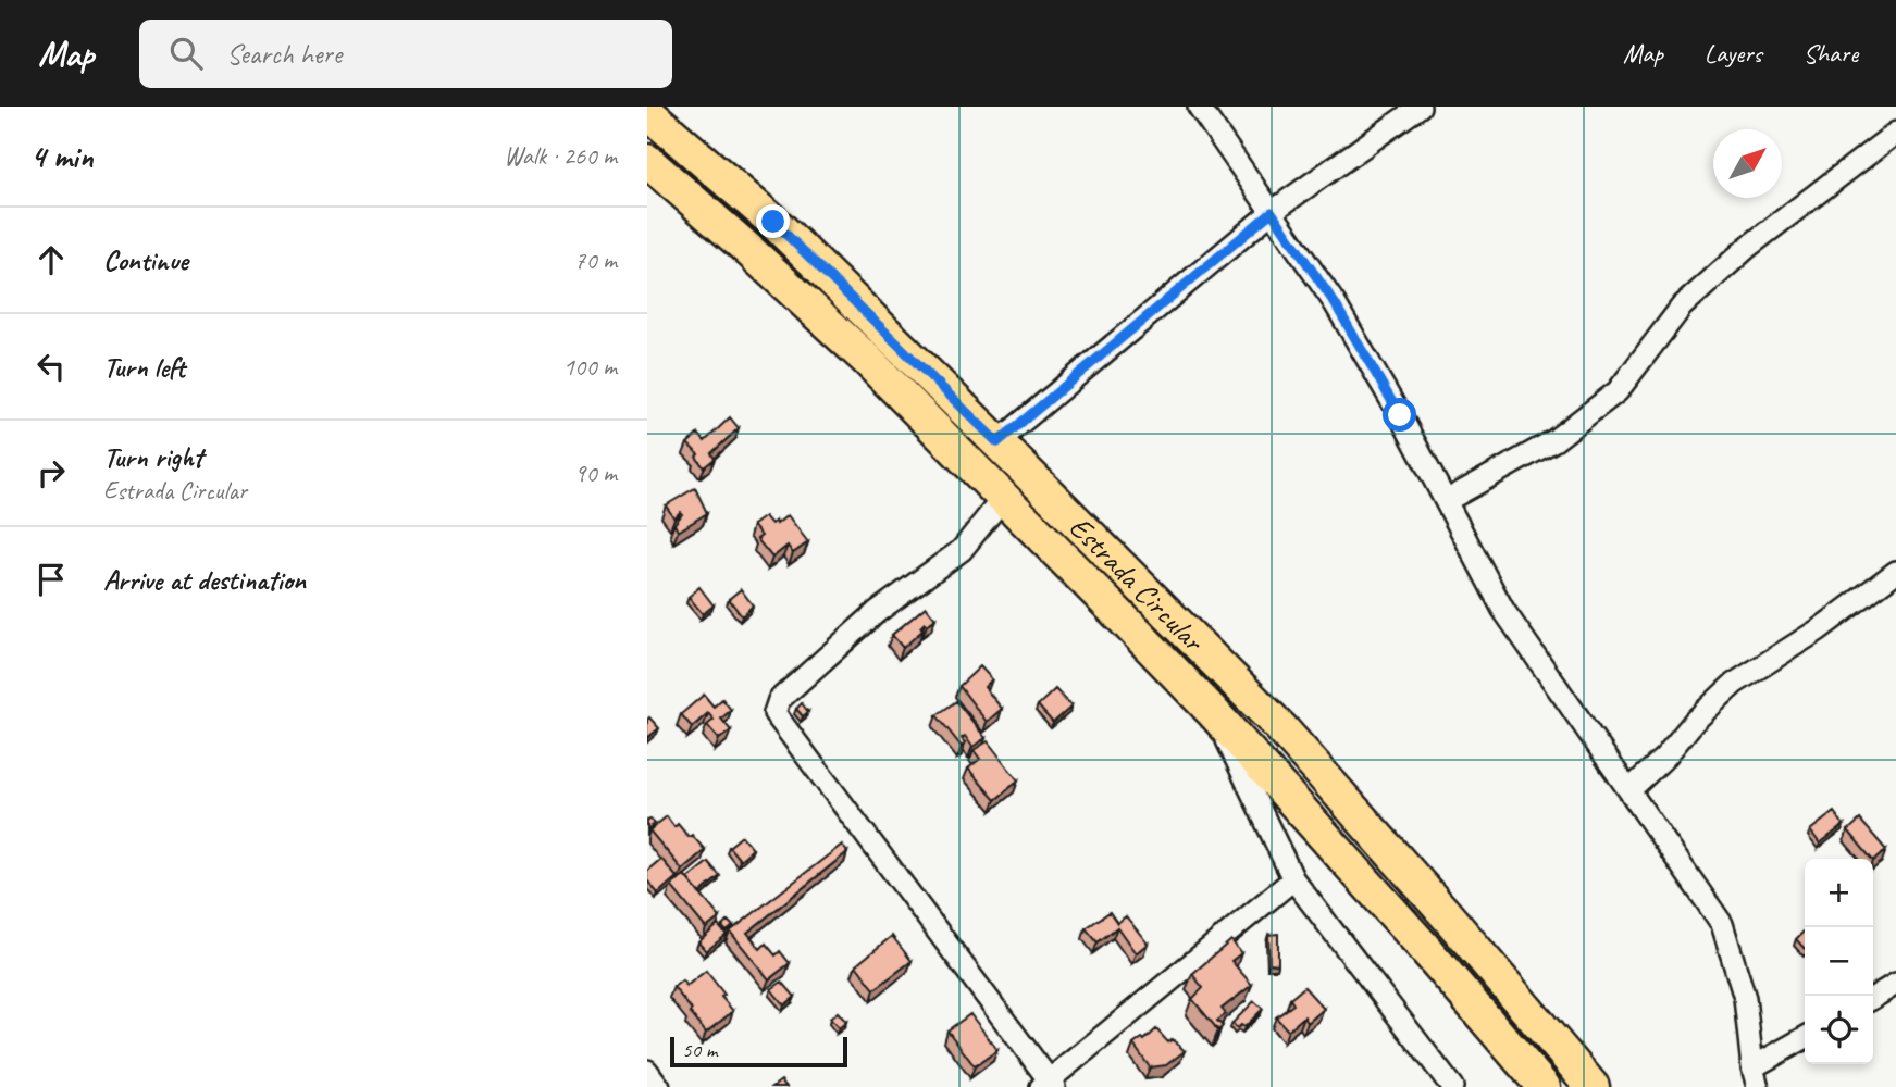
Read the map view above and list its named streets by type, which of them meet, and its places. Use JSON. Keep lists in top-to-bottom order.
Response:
{
  "streets": {
    "main road": ["Estrada Circular"]
  },
  "scale_bar": "50 m",
  "north": "top right",
  "page": {
    "header": "Map",
    "search": "Search here",
    "nav": ["Map", "Layers", "Share"],
    "heading": ["4 min", "Walk · 260 m"],
    "list": [
      ["Continue", "70 m"],
      ["Turn left", "100 m"],
      ["Turn right", "Estrada Circular", "90 m"],
      "Arrive at destination"
    ],
    "map_buttons": ["+", "−"],
    "scale": "50 m"
  }
}
